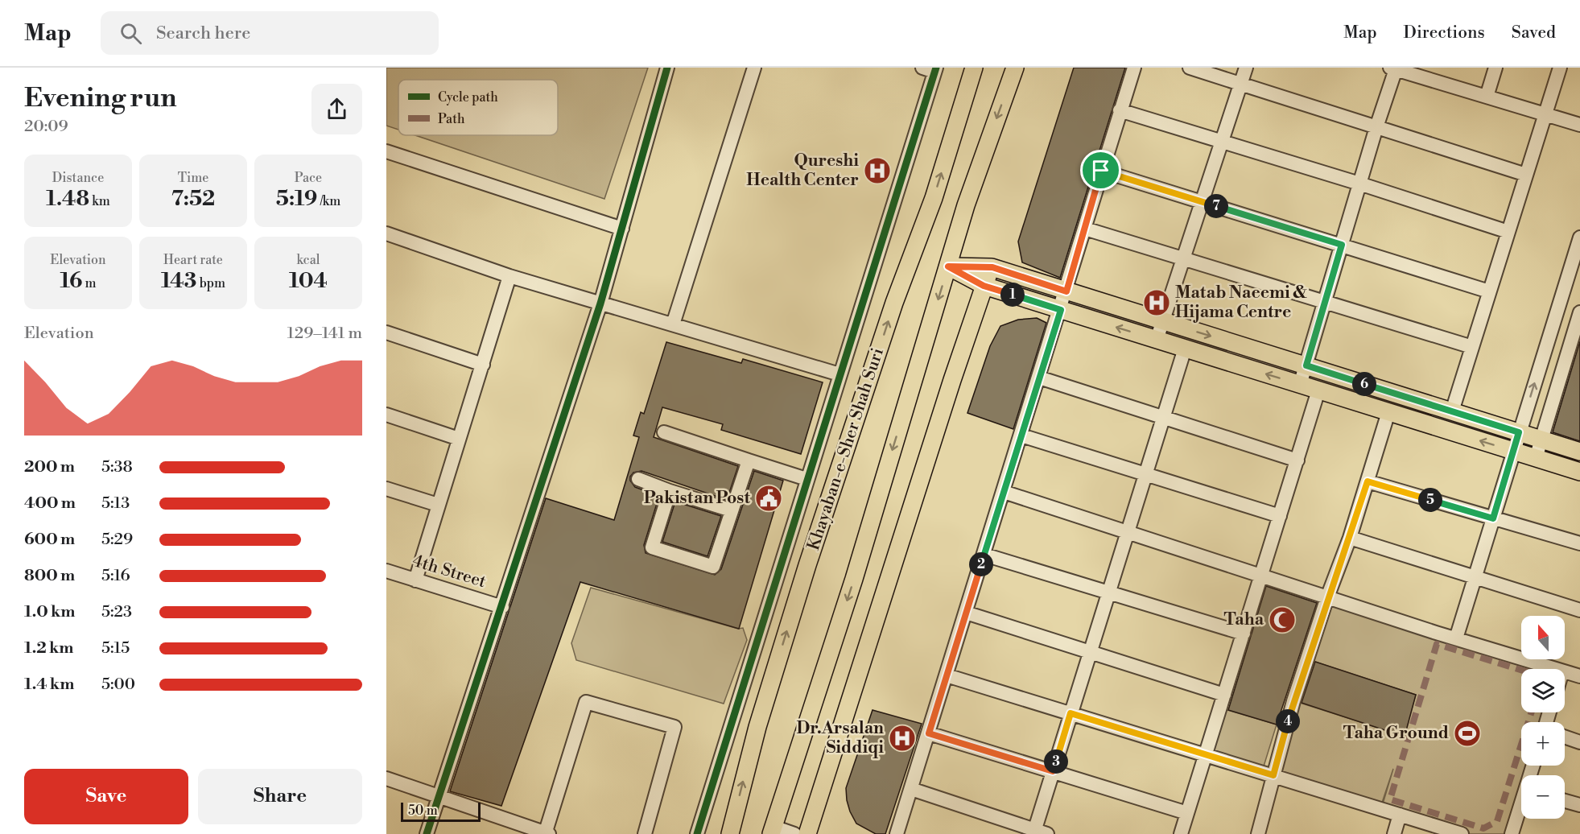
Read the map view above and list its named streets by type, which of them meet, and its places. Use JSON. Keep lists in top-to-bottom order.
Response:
{
  "streets": {
    "main road": ["Khayaban-e-Sher Shah Suri"],
    "street": ["4th Street"]
  },
  "places": {
    "hospital": ["Qureshi Health Center", "Matab Naeemi & Hijama Centre", "Dr.Arsalan Siddiqi"],
    "public building": ["Pakistan Post"],
    "mosque": ["Taha"],
    "sports": ["Taha Ground"]
  },
  "legend": ["Cycle path", "Path"],
  "scale_bar": "50 m",
  "north": "top",
  "page": {
    "header": "Map",
    "search": "Search here",
    "nav": ["Map", "Directions", "Saved"],
    "heading": ["Evening run", "20:09"],
    "stats": [
      ["Distance", "1.48 km"],
      ["Time", "7:52"],
      ["Pace", "5:19 /km"],
      ["Elevation", "16 m"],
      ["Heart rate", "143 bpm"],
      ["kcal", "104"]
    ],
    "pins": [
      "7",
      "1",
      "6",
      "5",
      "2",
      "4",
      "3"
    ],
    "chart": ["Elevation", "129–141 m"],
    "list": [
      {
        "name": "200 m",
        "note": "5:38"
      },
      {
        "name": "400 m",
        "note": "5:13"
      },
      {
        "name": "600 m",
        "note": "5:29"
      },
      {
        "name": "800 m",
        "note": "5:16"
      },
      {
        "name": "1.0 km",
        "note": "5:23"
      },
      {
        "name": "1.2 km",
        "note": "5:15"
      },
      {
        "name": "1.4 km",
        "note": "5:00"
      }
    ],
    "map_buttons": ["+", "−"],
    "buttons": ["Save", "Share"],
    "scale": "50 m"
  }
}
